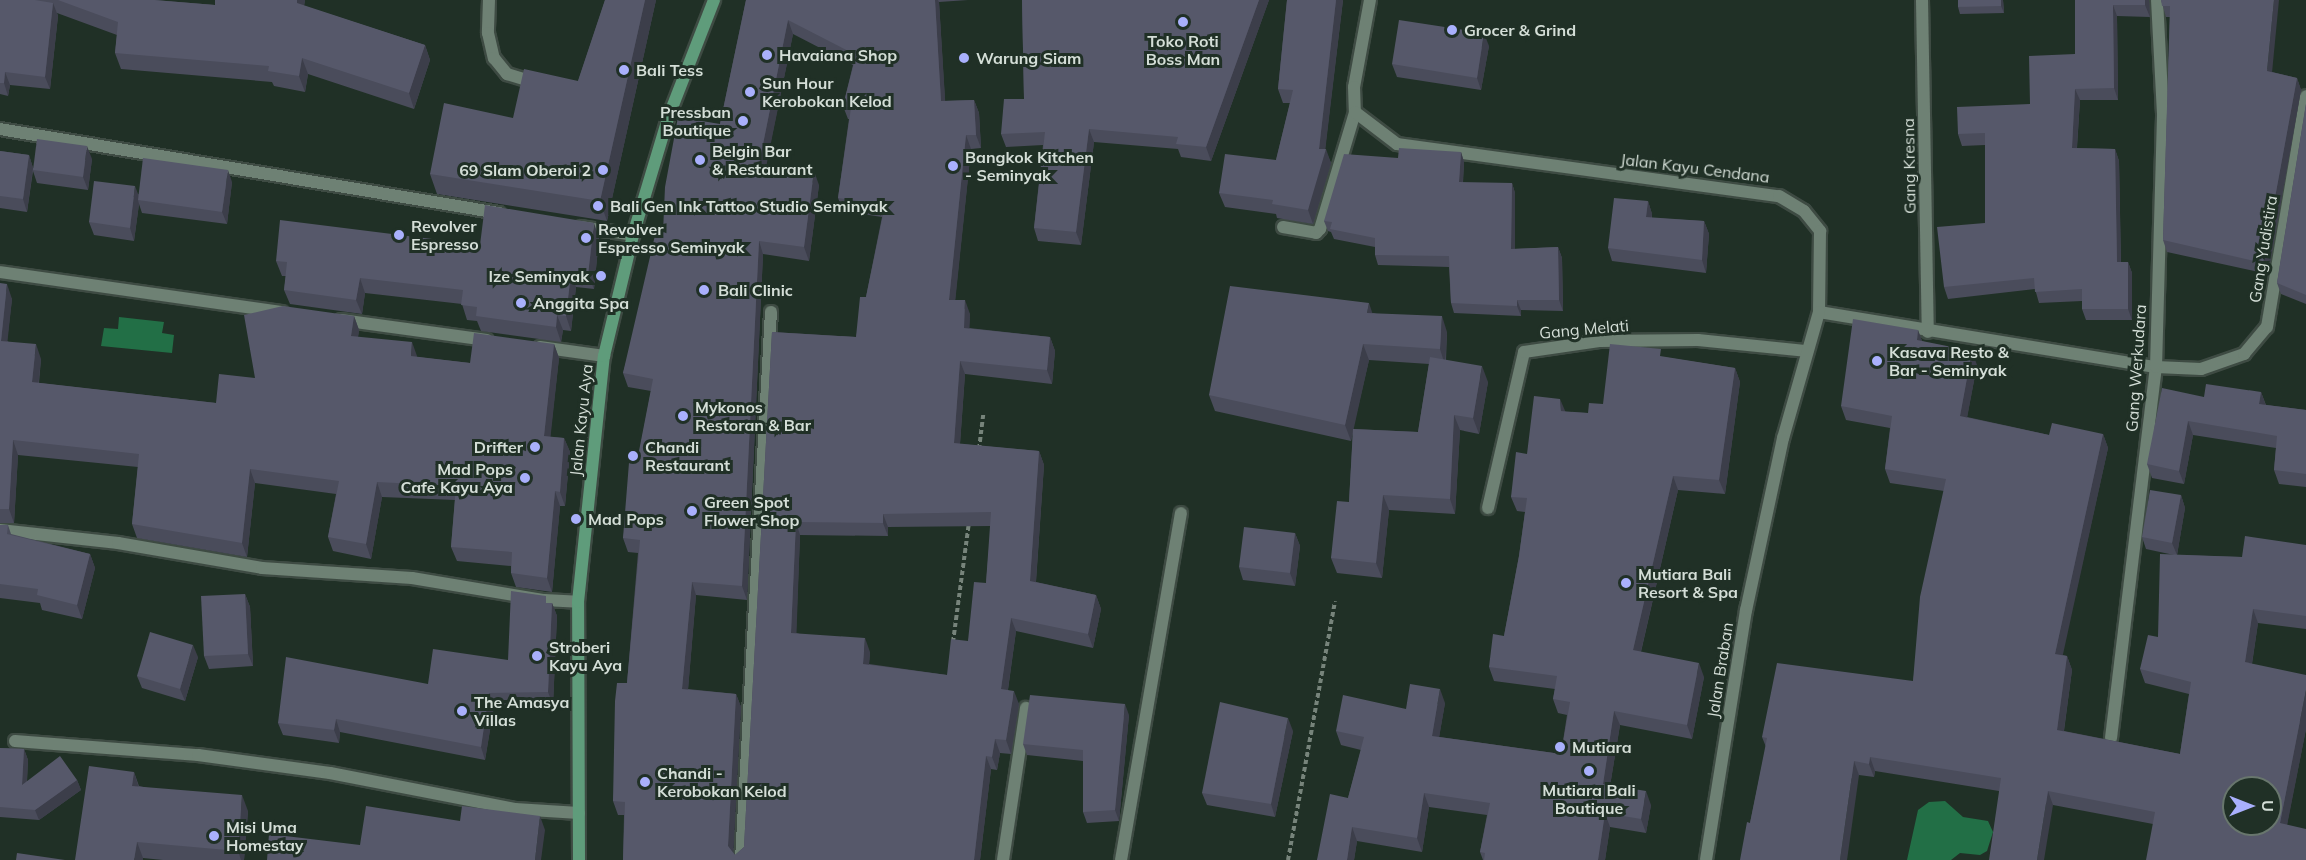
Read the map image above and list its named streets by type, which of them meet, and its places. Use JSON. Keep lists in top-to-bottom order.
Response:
{
  "streets": {
    "main road": ["Jalan Kayu Aya"],
    "street": [
      "Gang Kresna",
      "Jalan Kayu Cendana",
      "Gang Yudistira",
      "Gang Melati",
      "Gang Werkudara",
      "Jalan Braban"
    ]
  },
  "crossings": [
    ["Jalan Kayu Cendana", "Jalan Braban"],
    ["Gang Yudistira", "Gang Werkudara"],
    ["Gang Melati", "Jalan Braban"]
  ],
  "places": [
    "Toko Roti Boss Man",
    "Grocer & Grind",
    "Havaiana Shop",
    "Warung Siam",
    "Bali Tess",
    "Sun Hour Kerobokan Kelod",
    "Pressban Boutique",
    "Belgin Bar & Restaurant",
    "Bangkok Kitchen - Seminyak",
    "69 Slam Oberoi 2",
    "Bali Gen Ink Tattoo Studio Seminyak",
    "Revolver Espresso",
    "Revolver Espresso Seminyak",
    "Ize Seminyak",
    "Bali Clinic",
    "Anggita Spa",
    "Kasava Resto & Bar - Seminyak",
    "Mykonos Restoran & Bar",
    "Drifter",
    "Chandi Restaurant",
    "Mad Pops Cafe Kayu Aya",
    "Green Spot Flower Shop",
    "Mad Pops",
    "Mutiara Bali Resort & Spa",
    "Stroberi Kayu Aya",
    "The Amasya Villas",
    "Mutiara",
    "Mutiara Bali Boutique",
    "Chandi - Kerobokan Kelod",
    "Misi Uma Homestay"
  ],
  "north": "right"
}
